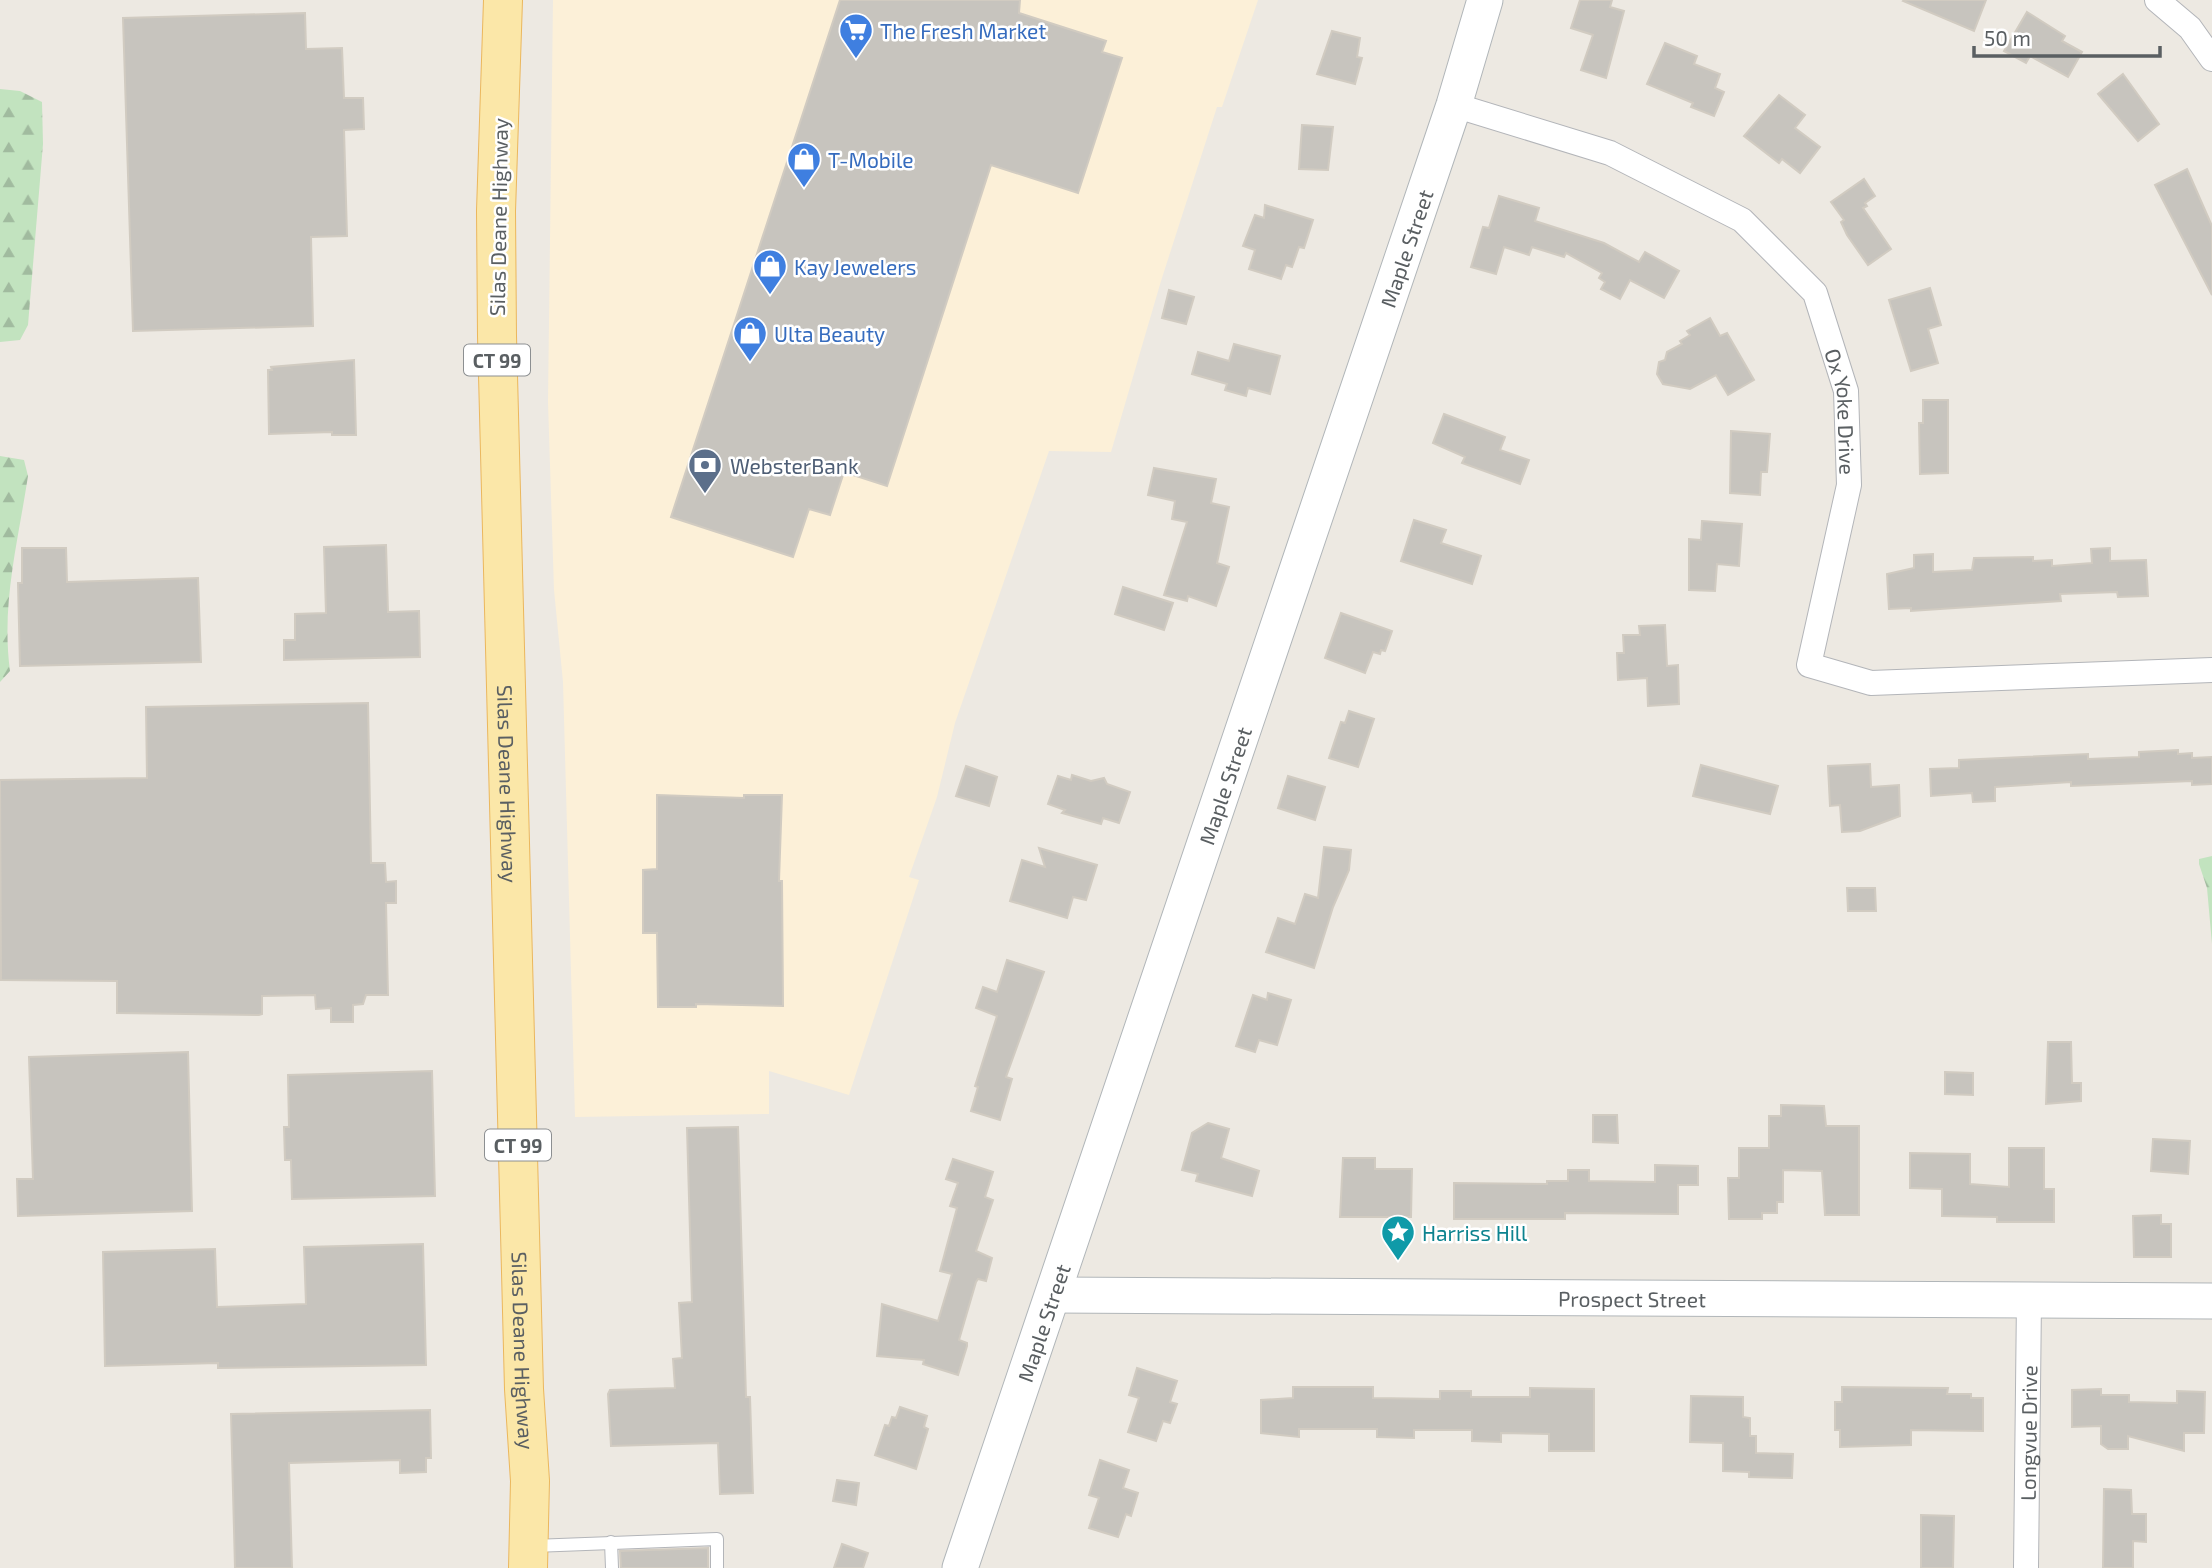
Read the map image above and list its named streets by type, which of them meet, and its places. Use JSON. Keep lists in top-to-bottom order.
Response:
{
  "streets": {
    "main road": [
      "Silas Deane Highway",
      "Maple Street",
      "CT 99",
      "Prospect Street"
    ],
    "street": ["Ox Yoke Drive", "Longvue Drive"]
  },
  "crossings": [
    ["Maple Street", "Ox Yoke Drive"],
    ["Maple Street", "Prospect Street"],
    ["Prospect Street", "Longvue Drive"]
  ],
  "places": {
    "supermarket": ["The Fresh Market"],
    "shop": ["T-Mobile", "Kay Jewelers", "Ulta Beauty"],
    "bank": ["WebsterBank"],
    "place": ["Harriss Hill"]
  },
  "scale_bar": "50 m"
}
